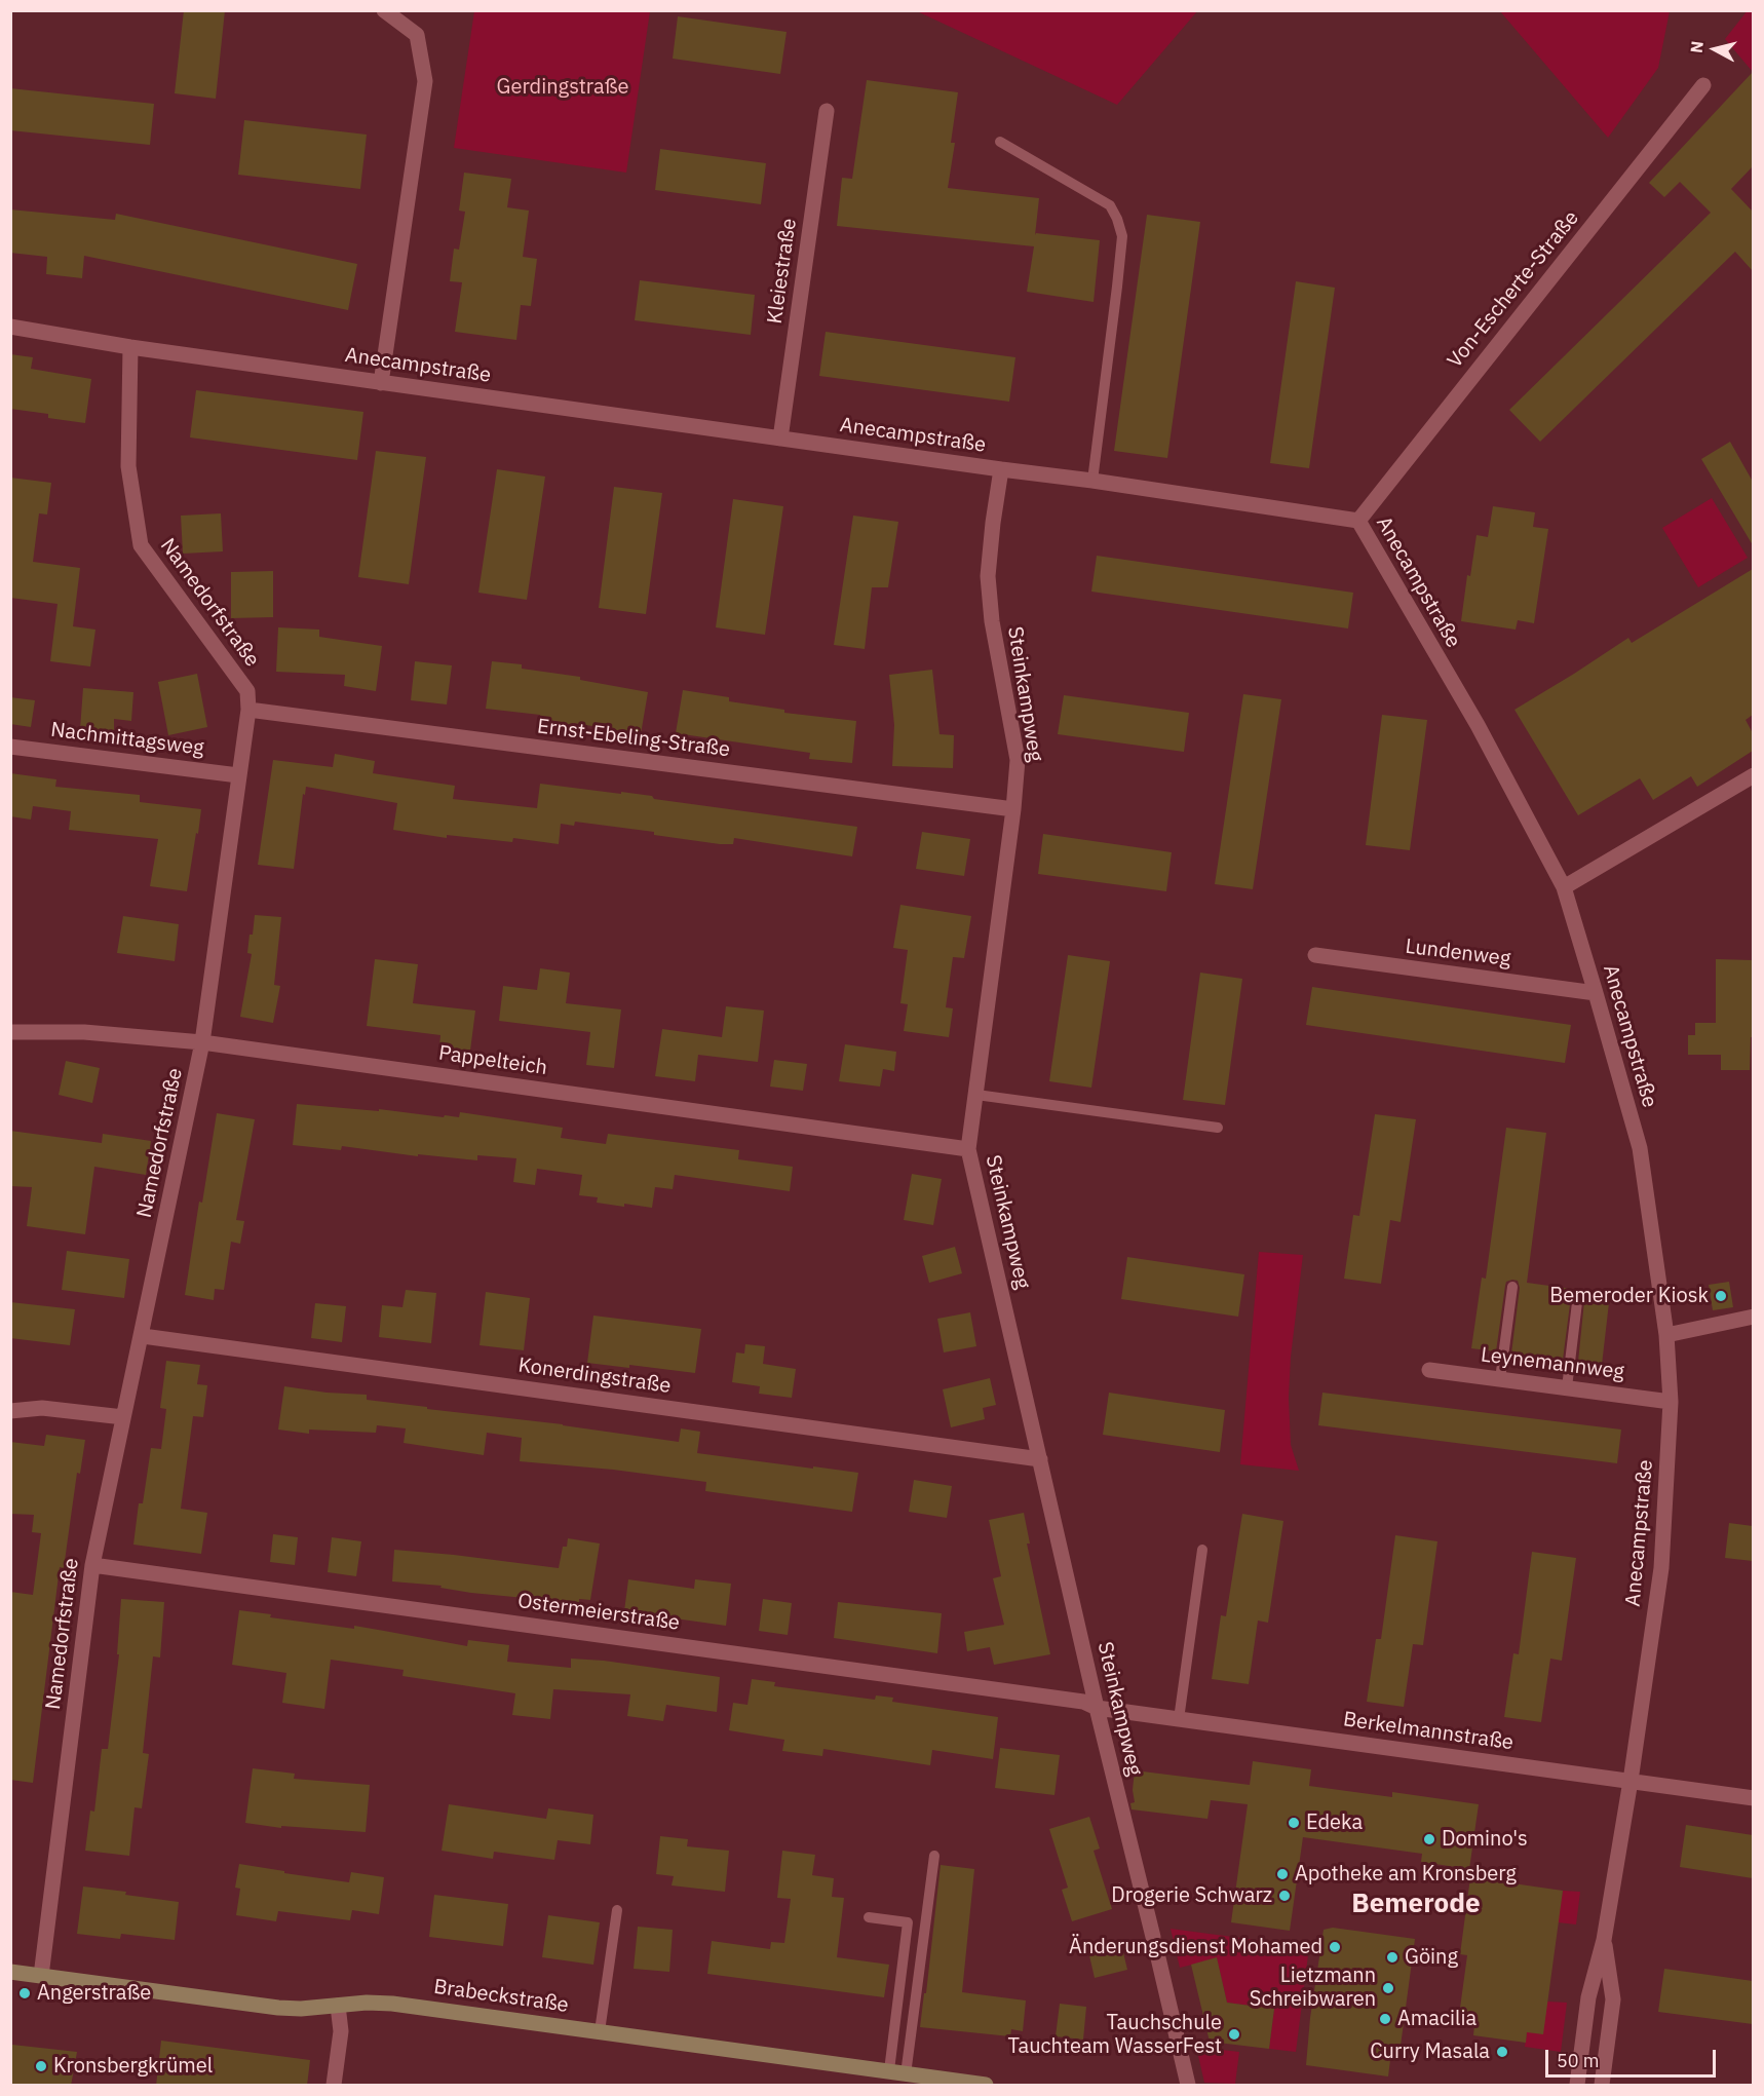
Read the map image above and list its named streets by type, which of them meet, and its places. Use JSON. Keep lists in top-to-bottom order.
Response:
{
  "streets": {
    "main road": ["Brabeckstraße"],
    "street": [
      "Kleiestraße",
      "Von-Escherte-Straße",
      "Anecampstraße",
      "Namedorfstraße",
      "Steinkampweg",
      "Ernst-Ebeling-Straße",
      "Nachmittagsweg",
      "Lundenweg",
      "Pappelteich",
      "Leynemannweg",
      "Konerdingstraße",
      "Ostermeierstraße",
      "Berkelmannstraße"
    ]
  },
  "crossings": [
    ["Kleiestraße", "Anecampstraße"],
    ["Von-Escherte-Straße", "Anecampstraße"],
    ["Anecampstraße", "Namedorfstraße"],
    ["Anecampstraße", "Steinkampweg"],
    ["Anecampstraße", "Lundenweg"],
    ["Anecampstraße", "Leynemannweg"],
    ["Anecampstraße", "Berkelmannstraße"],
    ["Namedorfstraße", "Ernst-Ebeling-Straße"],
    ["Namedorfstraße", "Nachmittagsweg"],
    ["Namedorfstraße", "Pappelteich"],
    ["Namedorfstraße", "Konerdingstraße"],
    ["Namedorfstraße", "Ostermeierstraße"],
    ["Namedorfstraße", "Brabeckstraße"],
    ["Steinkampweg", "Ernst-Ebeling-Straße"],
    ["Steinkampweg", "Pappelteich"],
    ["Steinkampweg", "Konerdingstraße"],
    ["Steinkampweg", "Ostermeierstraße"],
    ["Steinkampweg", "Berkelmannstraße"],
    ["Ostermeierstraße", "Berkelmannstraße"]
  ],
  "districts": ["Bemerode"],
  "parks": ["Gerdingstraße"],
  "places": [
    "Bemeroder Kiosk",
    "Edeka",
    "Domino's",
    "Apotheke am Kronsberg",
    "Drogerie Schwarz",
    "Änderungsdienst Mohamed",
    "Göing",
    "Lietzmann Schreibwaren",
    "Angerstraße",
    "Amacilia",
    "Tauchschule Tauchteam WasserFest",
    "Curry Masala",
    "Kronsbergkrümel"
  ],
  "scale_bar": "50 m",
  "north": "left"
}
